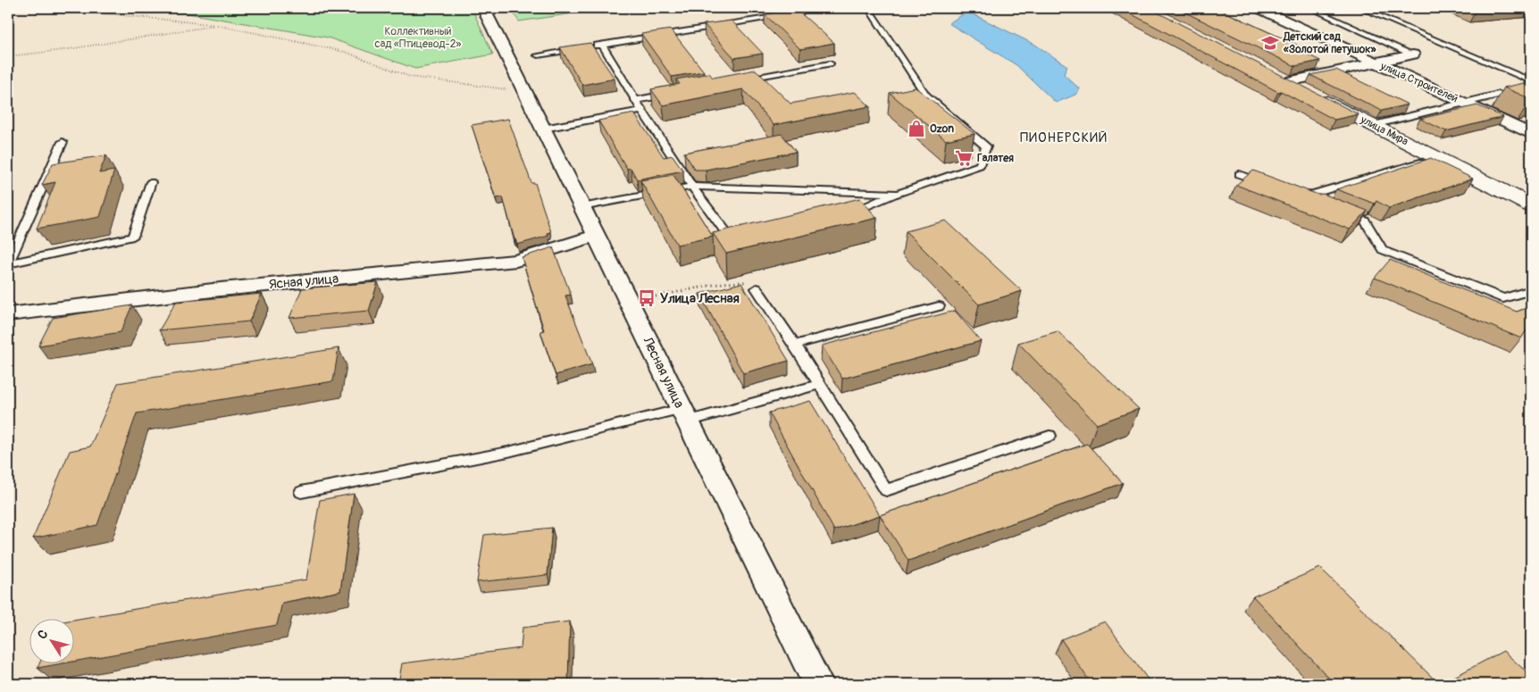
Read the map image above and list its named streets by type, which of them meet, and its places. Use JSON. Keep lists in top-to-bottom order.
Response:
{
  "streets": {
    "street": [
      "улица Строителей",
      "улица Мира",
      "Ясная улица",
      "Лесная улица"
    ]
  },
  "crossings": [
    ["Ясная улица", "Лесная улица"]
  ],
  "districts": ["ПИОНЕРСКИЙ"],
  "parks": ["Коллективный сад «Птицевод-2»"],
  "places": {
    "school or university": ["Детский сад «Золотой петушок»"],
    "shop": ["Ozon"],
    "supermarket": ["Галатея"],
    "bus stop": ["Улица Лесная"]
  },
  "north": "top left"
}
